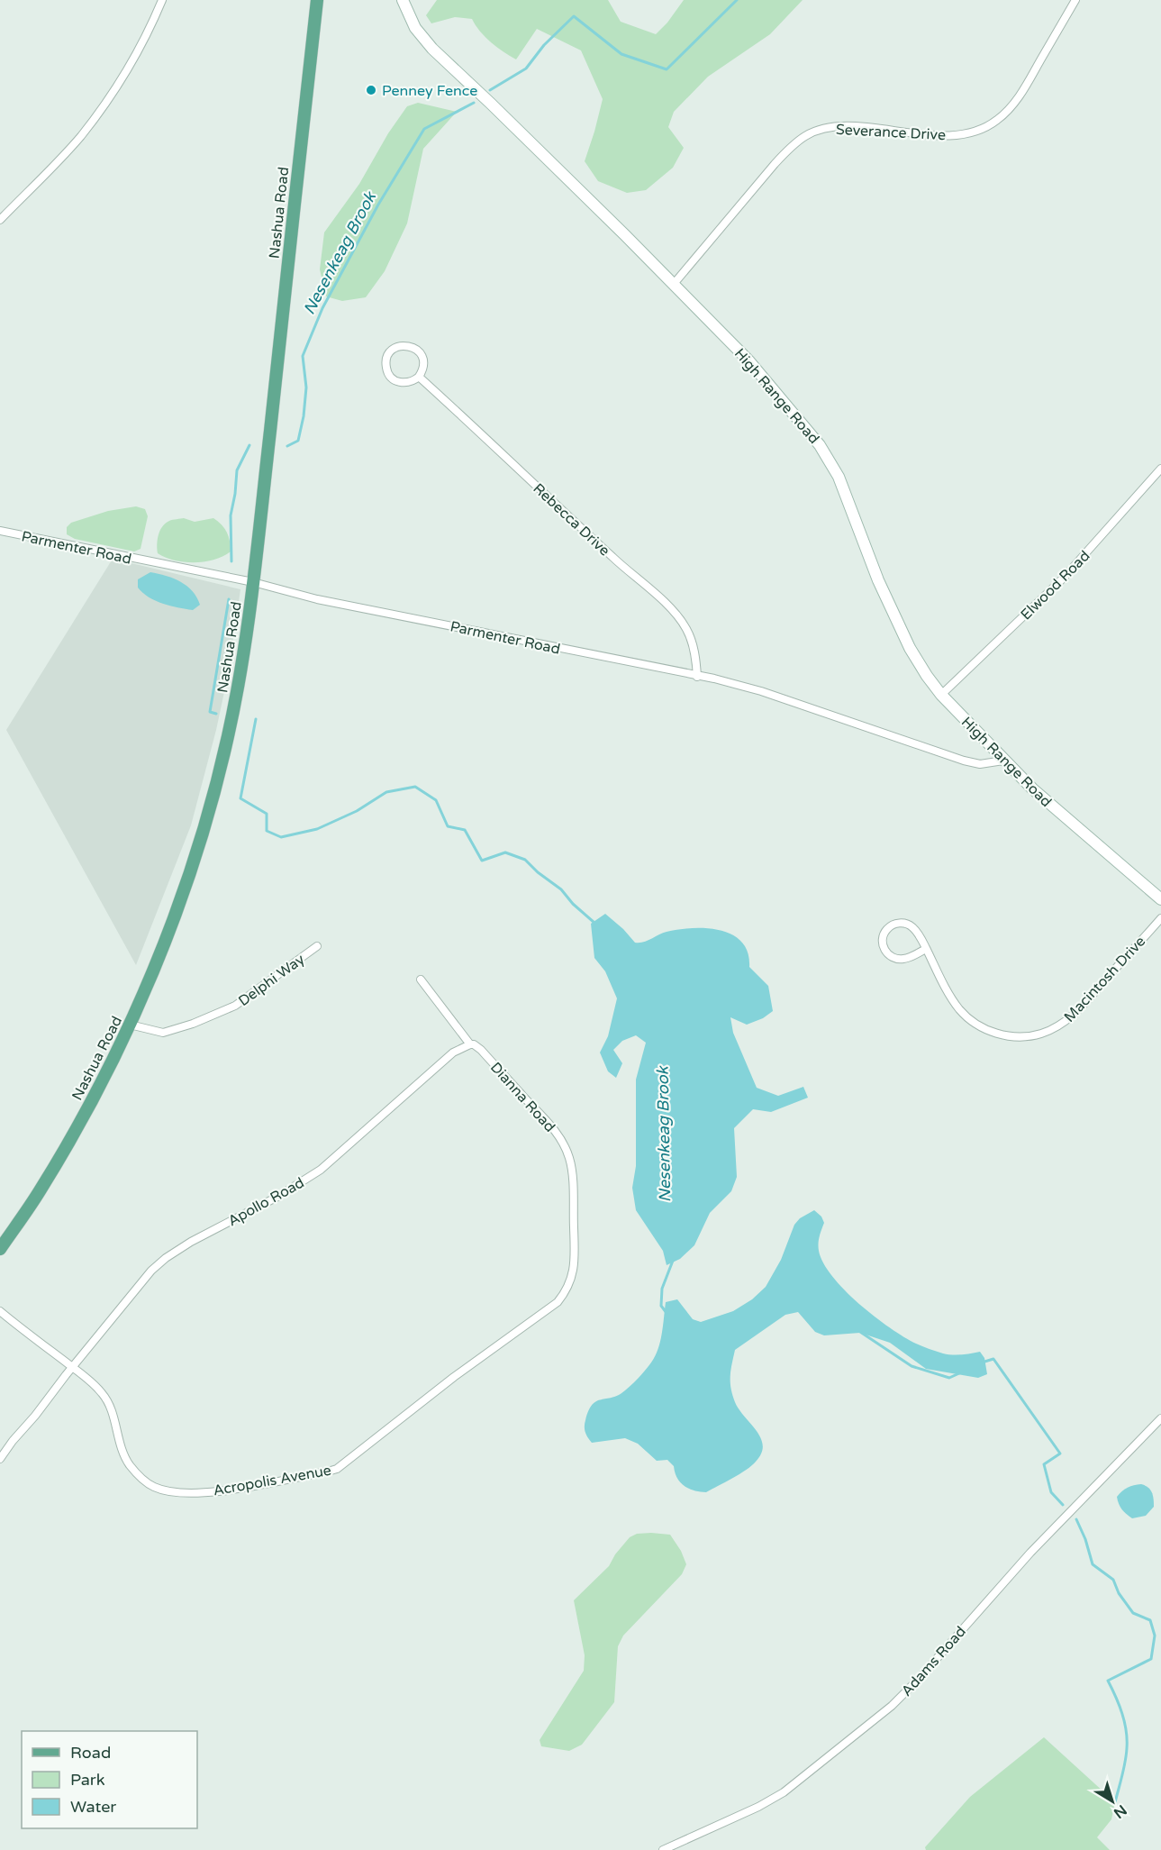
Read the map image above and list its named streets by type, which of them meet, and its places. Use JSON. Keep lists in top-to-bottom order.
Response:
{
  "streets": {
    "main road": ["Nashua Road"],
    "street": [
      "Severance Drive",
      "High Range Road",
      "Rebecca Drive",
      "Parmenter Road",
      "Elwood Road",
      "Macintosh Drive",
      "Delphi Way",
      "Dianna Road",
      "Apollo Road",
      "Acropolis Avenue",
      "Adams Road"
    ]
  },
  "crossings": [
    ["Severance Drive", "High Range Road"],
    ["Nashua Road", "Parmenter Road"],
    ["Nashua Road", "Delphi Way"],
    ["High Range Road", "Parmenter Road"],
    ["High Range Road", "Elwood Road"],
    ["Rebecca Drive", "Parmenter Road"],
    ["Dianna Road", "Apollo Road"],
    ["Dianna Road", "Acropolis Avenue"],
    ["Apollo Road", "Acropolis Avenue"]
  ],
  "water": ["Nesenkeag Brook"],
  "places": ["Penney Fence"],
  "legend": ["Road", "Park", "Water"],
  "north": "bottom right"
}
